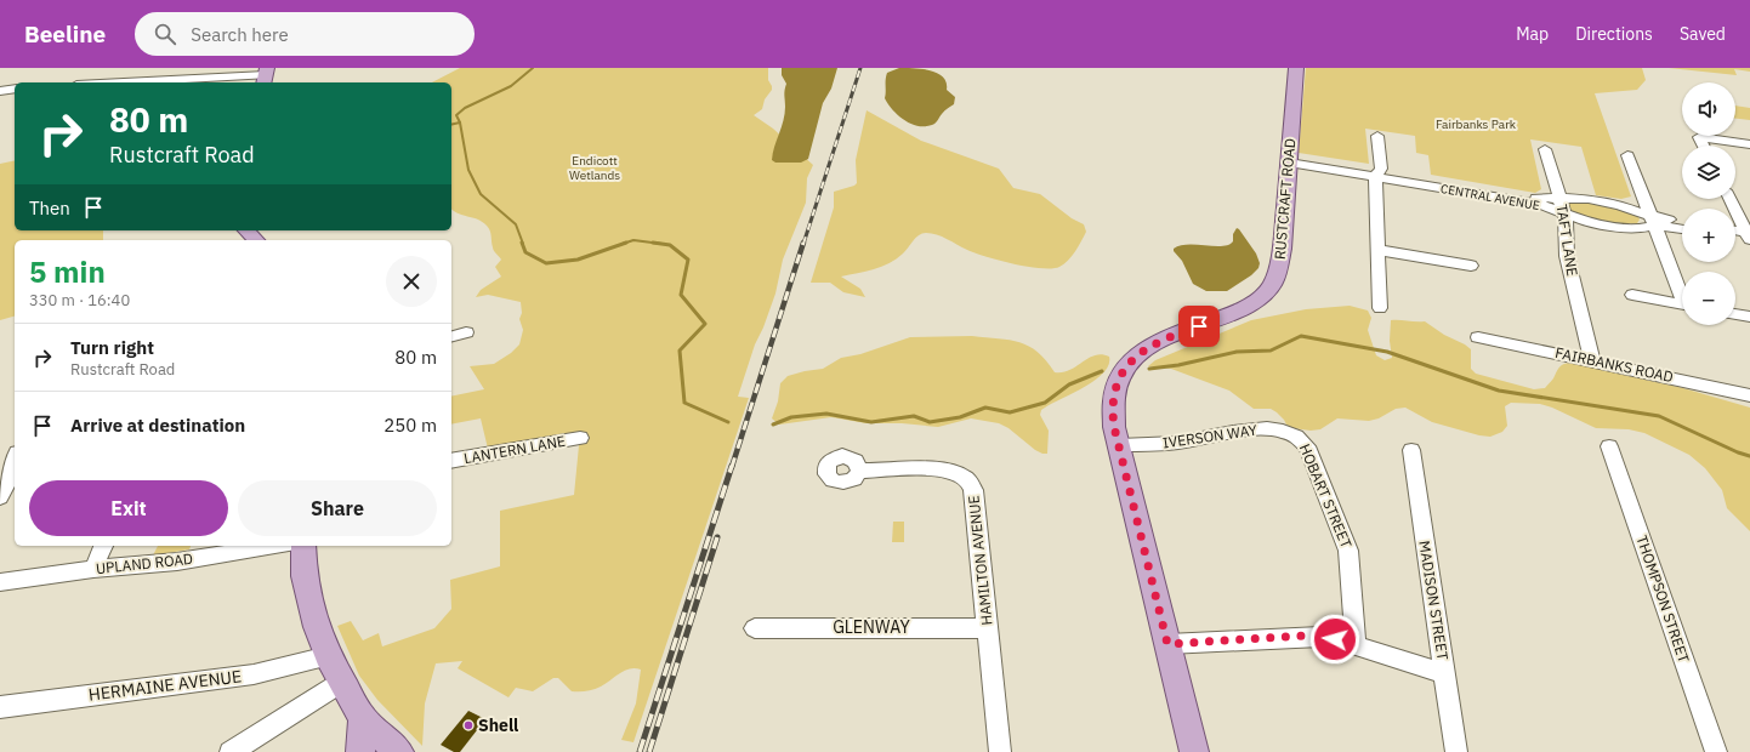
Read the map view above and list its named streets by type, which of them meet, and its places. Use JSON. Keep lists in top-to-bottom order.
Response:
{
  "streets": {
    "main road": ["RUSTCRAFT ROAD"],
    "street": [
      "CENTRAL AVENUE",
      "TAFT LANE",
      "FAIRBANKS ROAD",
      "IVERSON WAY",
      "LANTERN LANE",
      "HOBART STREET",
      "HAMILTON AVENUE",
      "UPLAND ROAD",
      "THOMPSON STREET",
      "MADISON STREET",
      "GLENWAY",
      "HERMAINE AVENUE"
    ]
  },
  "crossings": [
    ["CENTRAL AVENUE", "RUSTCRAFT ROAD"],
    ["CENTRAL AVENUE", "TAFT LANE"],
    ["RUSTCRAFT ROAD", "IVERSON WAY"],
    ["TAFT LANE", "FAIRBANKS ROAD"],
    ["IVERSON WAY", "HOBART STREET"],
    ["HAMILTON AVENUE", "GLENWAY"]
  ],
  "parks": ["Fairbanks Park", "Endicott Wetlands"],
  "places": ["Shell"],
  "page": {
    "header": "Beeline",
    "search": "Search here",
    "nav": ["Map", "Directions", "Saved"],
    "map_buttons": ["+", "−"],
    "turn": ["80 m", "Rustcraft Road"],
    "then": "Then",
    "heading": ["5 min", "330 m · 16:40"],
    "list": [
      {
        "name": "Turn right",
        "note": "Rustcraft Road",
        "value": "80 m"
      },
      {
        "name": "Arrive at destination",
        "value": "250 m"
      }
    ],
    "buttons": ["Exit", "Share"]
  }
}
